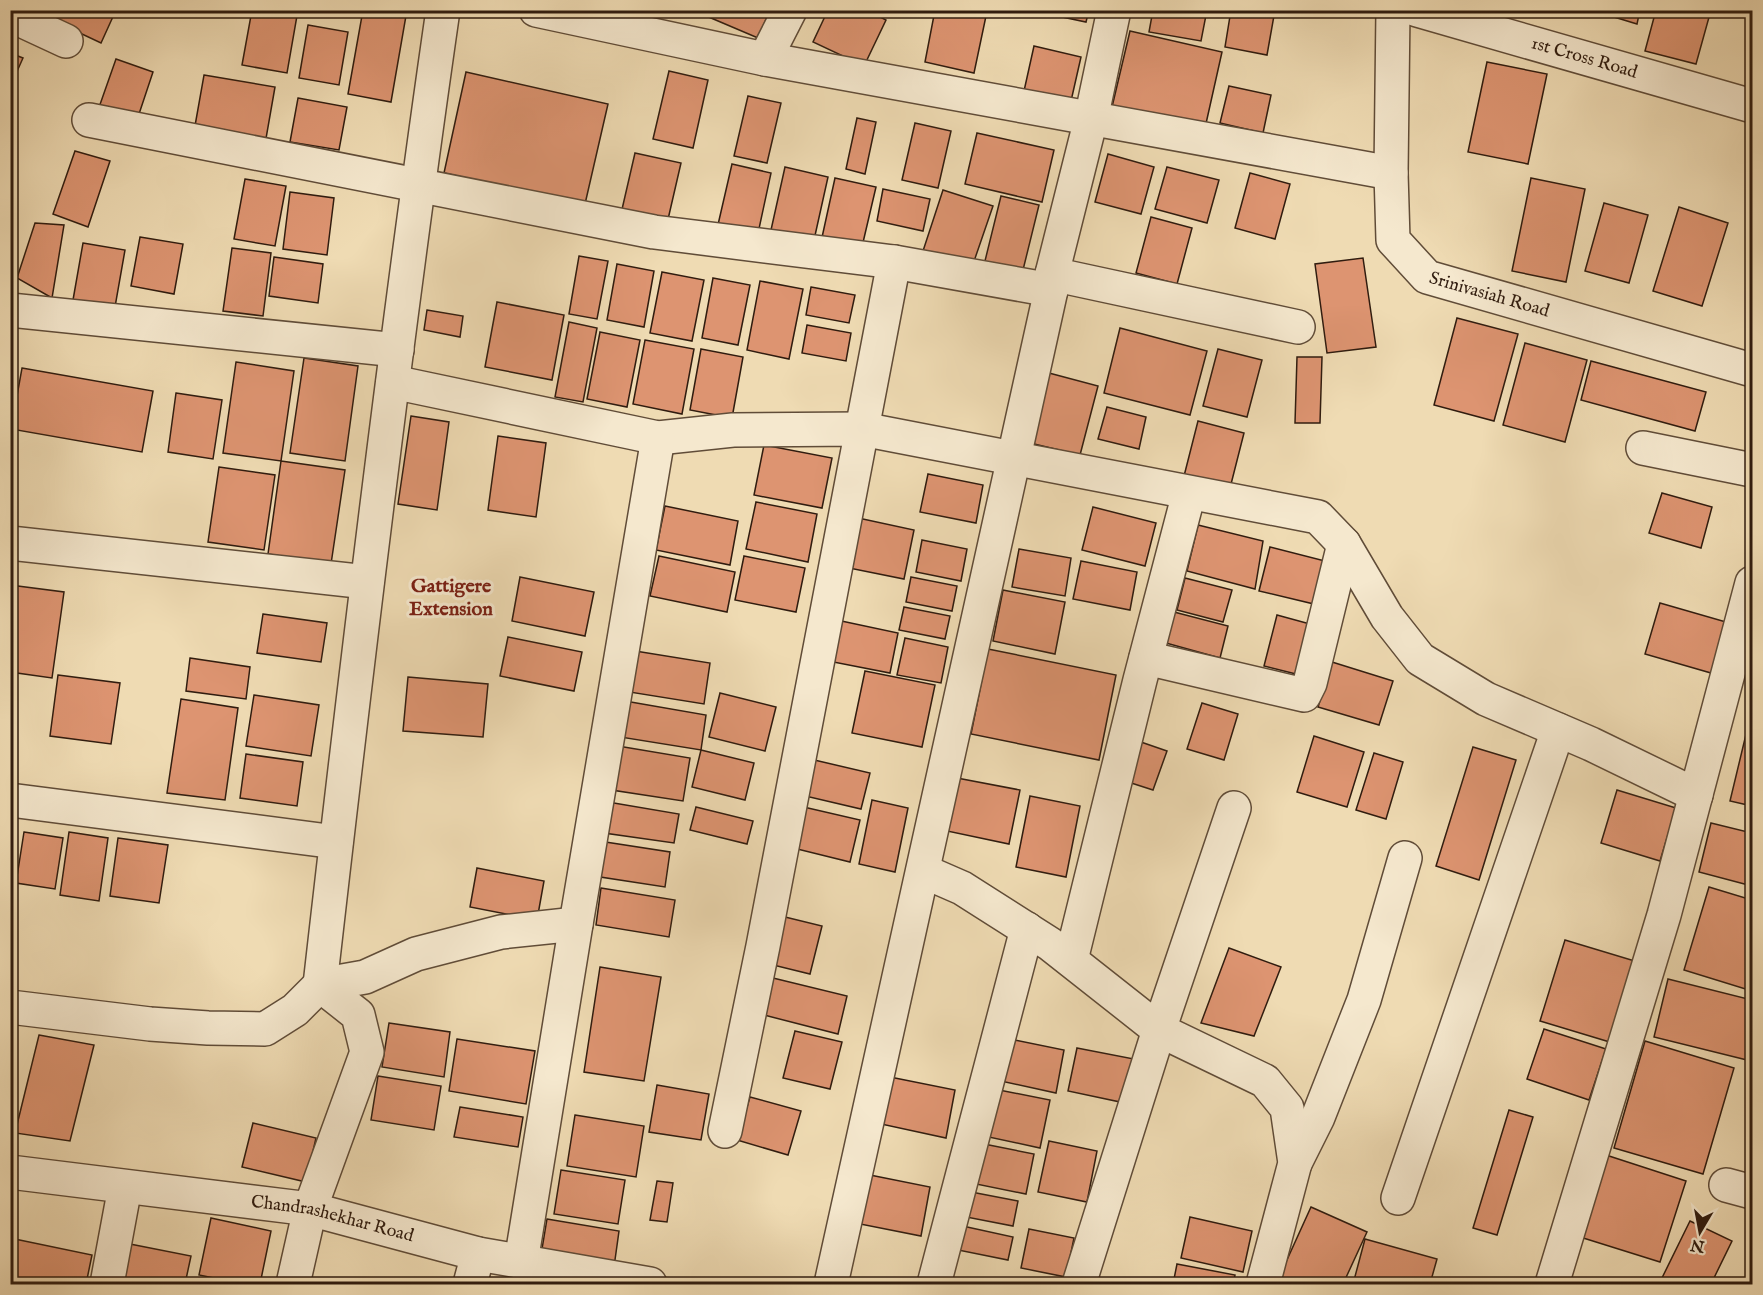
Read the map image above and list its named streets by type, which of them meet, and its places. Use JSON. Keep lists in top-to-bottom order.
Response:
{
  "streets": {
    "street": ["1st Cross Road", "Srinivasiah Road", "Chandrashekhar Road"]
  },
  "districts": ["Gattigere Extension"],
  "north": "bottom"
}
